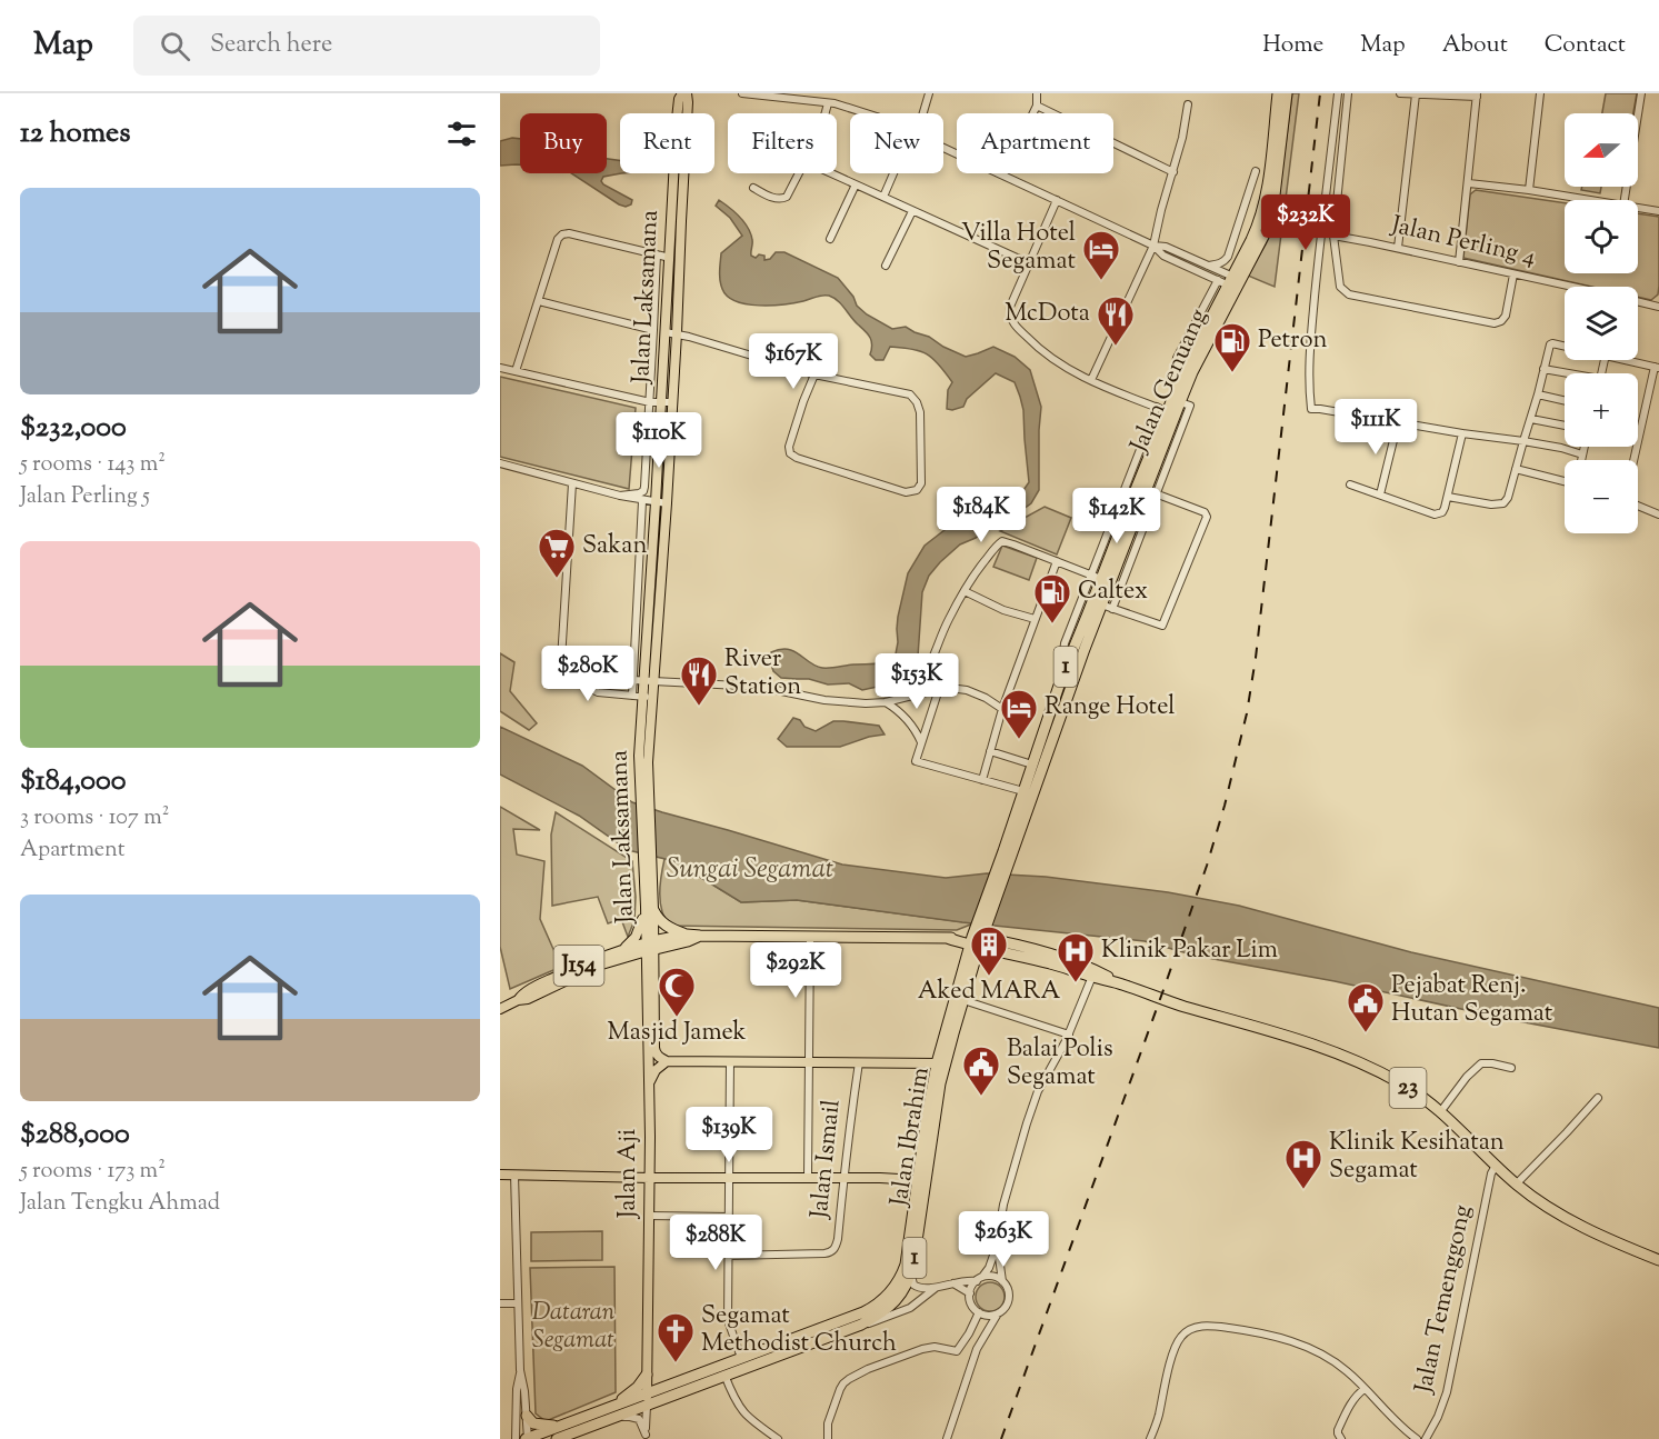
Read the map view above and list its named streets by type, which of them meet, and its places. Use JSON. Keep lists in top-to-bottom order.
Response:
{
  "streets": {
    "highway": [
      "Jalan Genuang",
      "1",
      "23",
      "Jalan Ibrahim"
    ],
    "main road": ["Jalan Laksamana", "J154", "Jalan Aji"],
    "street": ["Jalan Perling 4", "Jalan Ismail", "Jalan Temenggong"]
  },
  "crossings": [
    ["Jalan Laksamana", "J154"],
    ["Jalan Laksamana", "23"],
    ["Jalan Laksamana", "Jalan Aji"],
    ["Jalan Genuang", "23"],
    ["Jalan Genuang", "Jalan Ibrahim"],
    ["1", "Jalan Ibrahim"],
    ["1", "Jalan Aji"],
    ["J154", "23"],
    ["J154", "Jalan Aji"],
    ["23", "Jalan Ibrahim"],
    ["23", "Jalan Aji"],
    ["23", "Jalan Temenggong"],
    ["Jalan Ibrahim", "Jalan Aji"]
  ],
  "water": ["Sungai Segamat"],
  "parks": ["Dataran Segamat"],
  "places": {
    "hotel": ["Villa Hotel Segamat", "Range Hotel"],
    "restaurant": ["McDota", "River Station"],
    "fuel station": ["Petron", "Caltex"],
    "supermarket": ["Sakan"],
    "building": ["Aked MARA"],
    "hospital": ["Klinik Pakar Lim", "Klinik Kesihatan Segamat"],
    "mosque": ["Masjid Jamek"],
    "public building": ["Pejabat Renj. Hutan Segamat", "Balai Polis Segamat"],
    "church": ["Segamat Methodist Church"]
  },
  "north": "left",
  "page": {
    "header": "Map",
    "search": "Search here",
    "nav": [
      "Home",
      "Map",
      "About",
      "Contact"
    ],
    "heading": "12 homes",
    "map_buttons": ["+", "−"],
    "chip": [
      "Buy",
      "Rent",
      "Filters",
      "New",
      "Apartment"
    ],
    "list": [
      {
        "name": "$232,000",
        "note": "5 rooms · 143 m² · Jalan Perling 5"
      },
      {
        "name": "$184,000",
        "note": "3 rooms · 107 m² · Apartment"
      },
      {
        "name": "$288,000",
        "note": "5 rooms · 173 m² · Jalan Tengku Ahmad"
      }
    ],
    "price": [
      "$232K",
      "$167K",
      "$111K",
      "$110K",
      "$184K",
      "$142K",
      "$280K",
      "$153K",
      "$292K",
      "$139K",
      "$263K",
      "$288K"
    ]
  }
}
